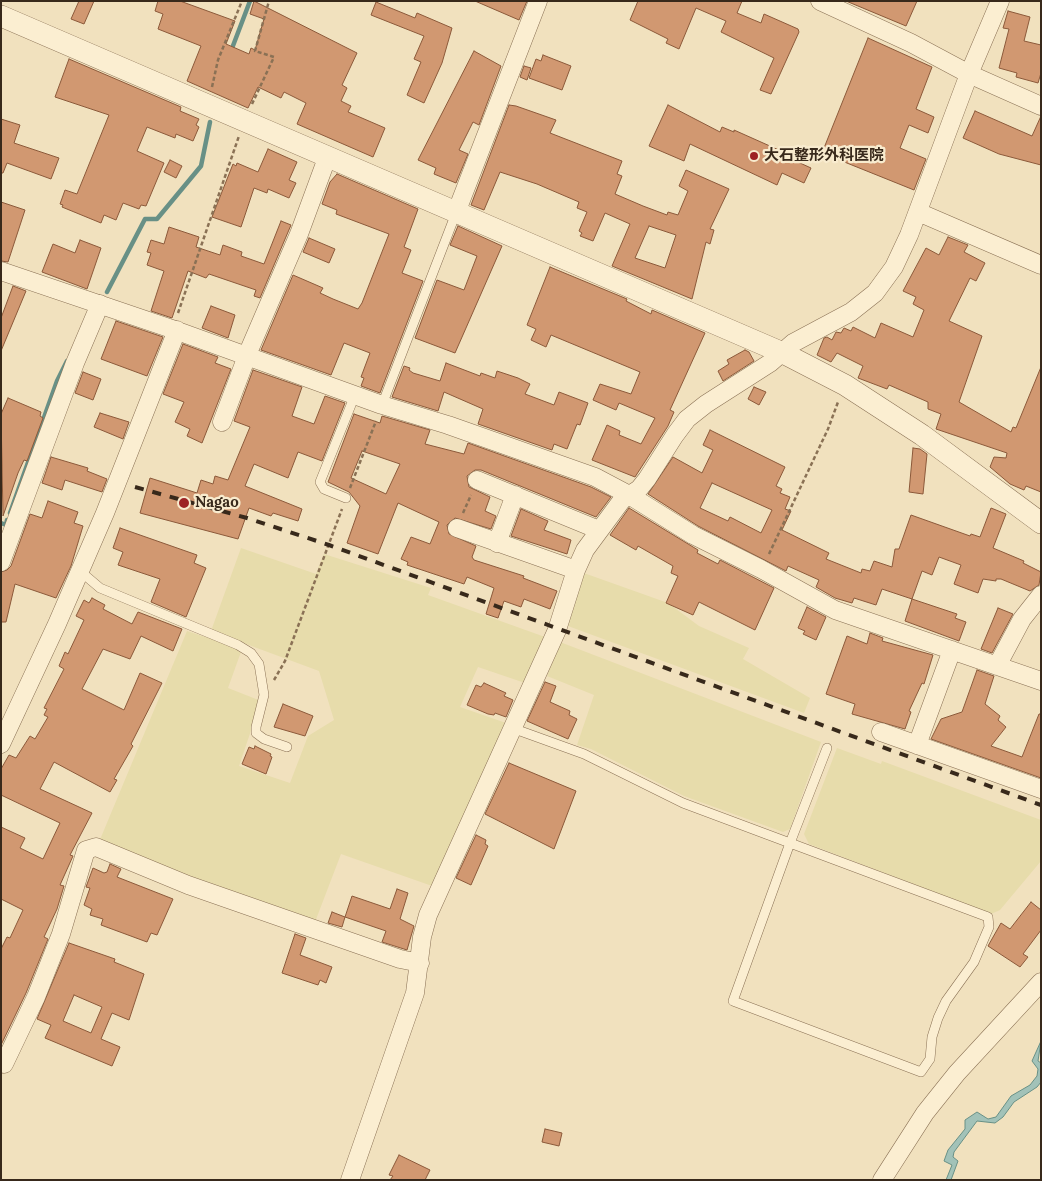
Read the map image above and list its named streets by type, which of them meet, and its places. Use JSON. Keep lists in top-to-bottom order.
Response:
{
  "places": ["大石整形外科医院", "Nagao"]
}
